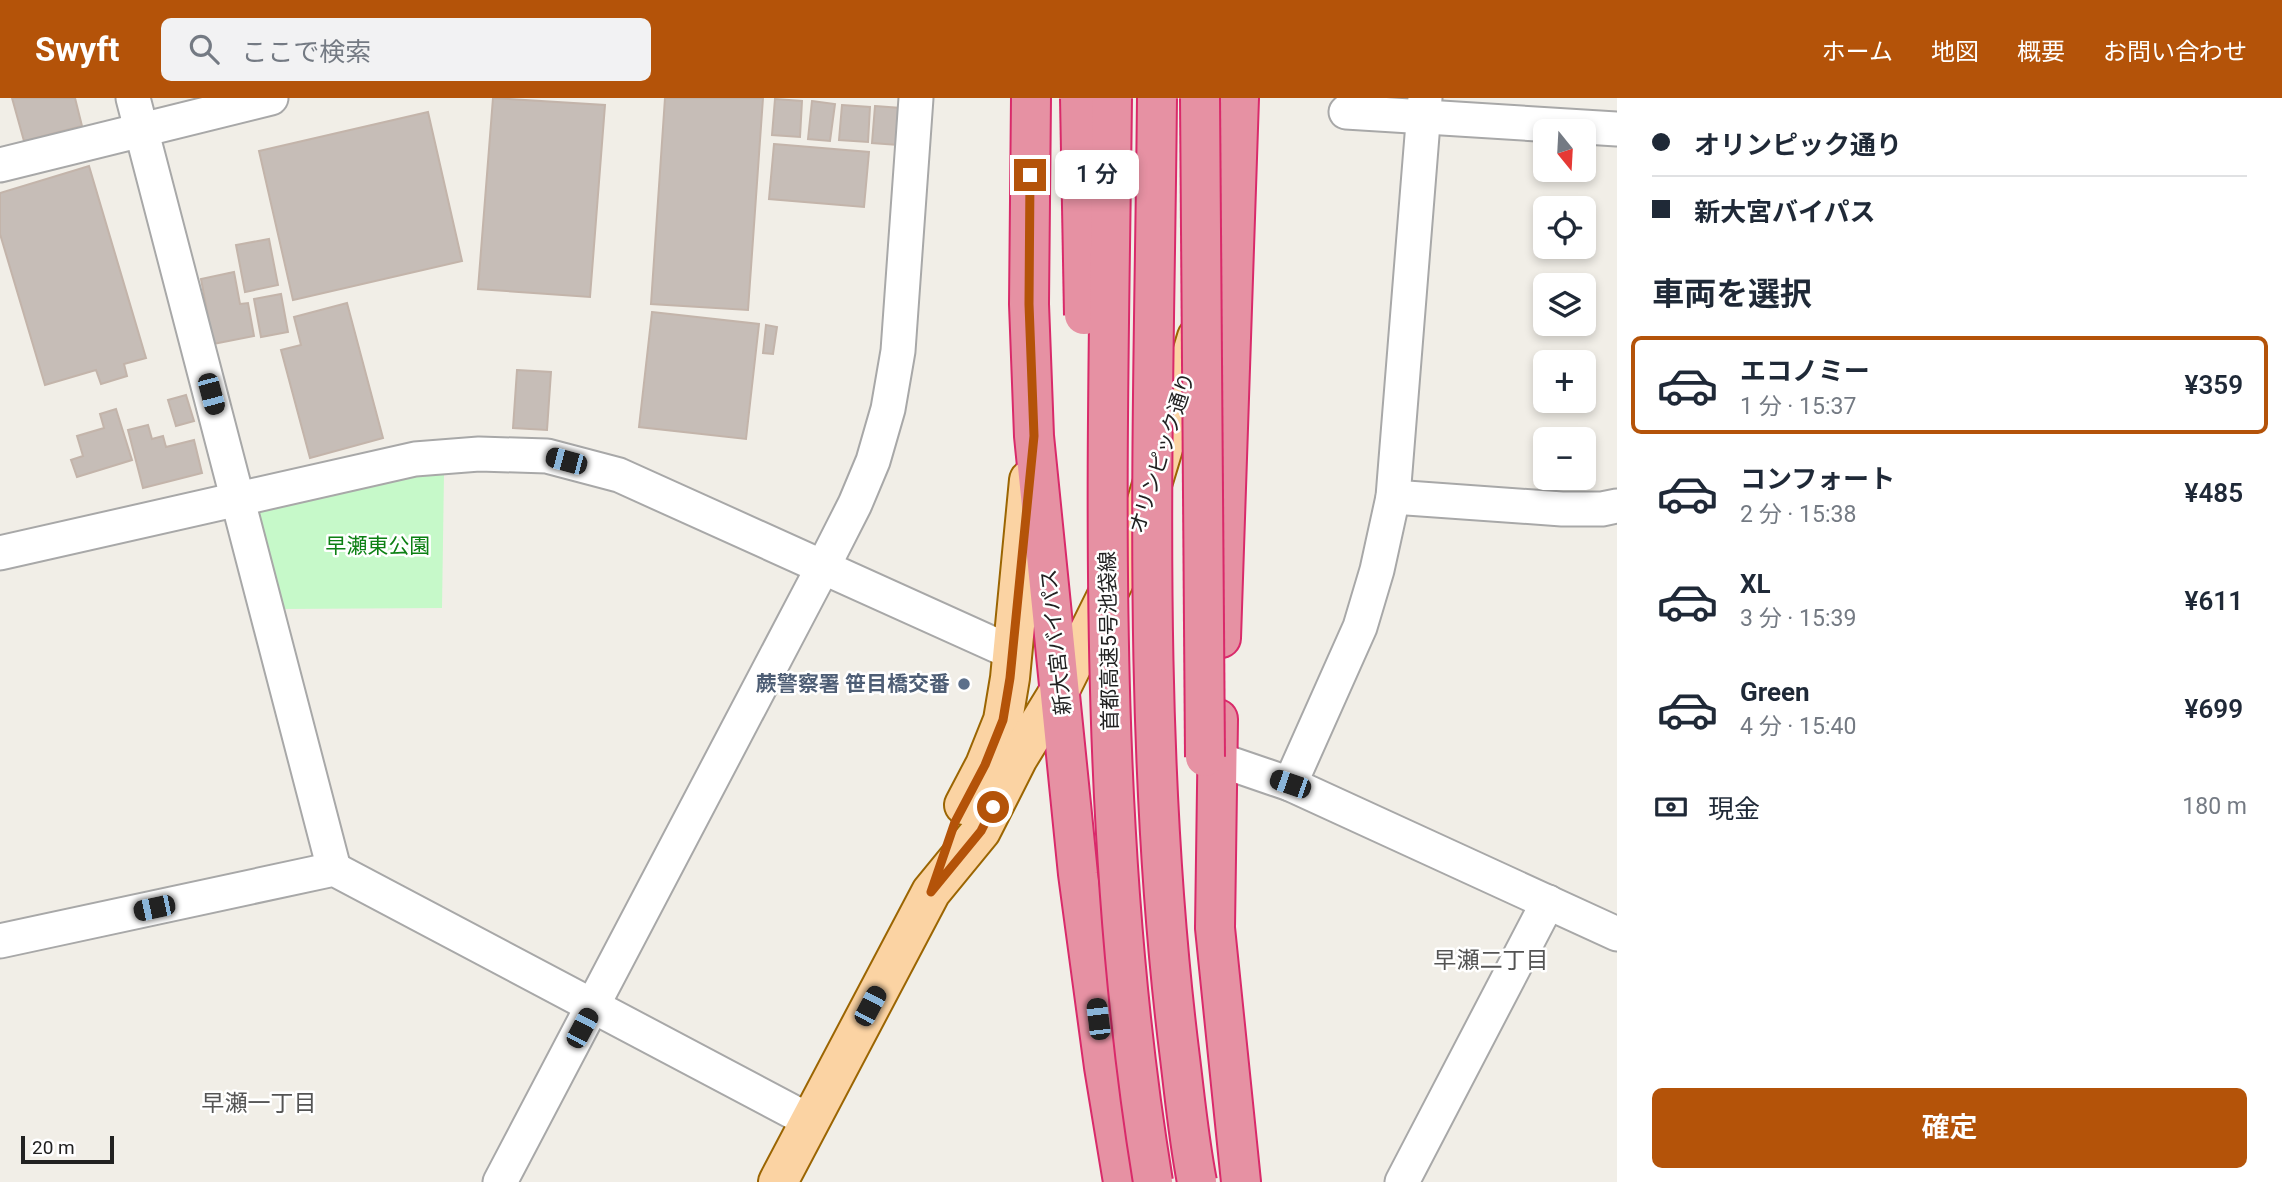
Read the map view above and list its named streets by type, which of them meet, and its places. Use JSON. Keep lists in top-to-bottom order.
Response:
{
  "streets": {
    "highway": ["首都高速5号池袋線", "新大宮バイパス"],
    "main road": ["オリンピック通り"]
  },
  "crossings": [
    ["オリンピック通り", "新大宮バイパス"]
  ],
  "districts": ["早瀬二丁目", "早瀬一丁目"],
  "parks": ["早瀬東公園"],
  "places": ["蕨警察署 笹目橋交番"],
  "scale_bar": "20 m",
  "north": "bottom",
  "page": {
    "header": "Swyft",
    "search": "ここで検索",
    "nav": [
      "ホーム",
      "地図",
      "概要",
      "お問い合わせ"
    ],
    "banner": ["オリンピック通り", "新大宮バイパス"],
    "map_buttons": ["+", "−"],
    "bubble": "1 分",
    "heading": "車両を選択",
    "list": [
      {
        "name": "エコノミー",
        "note": "1 分 · 15:37",
        "value": "¥359"
      },
      {
        "name": "コンフォート",
        "note": "2 分 · 15:38",
        "value": "¥485"
      },
      {
        "name": "XL",
        "note": "3 分 · 15:39",
        "value": "¥611"
      },
      {
        "name": "Green",
        "note": "4 分 · 15:40",
        "value": "¥699"
      }
    ],
    "pay": ["現金", "180 m"],
    "buttons": "確定",
    "scale": "20 m"
  }
}
